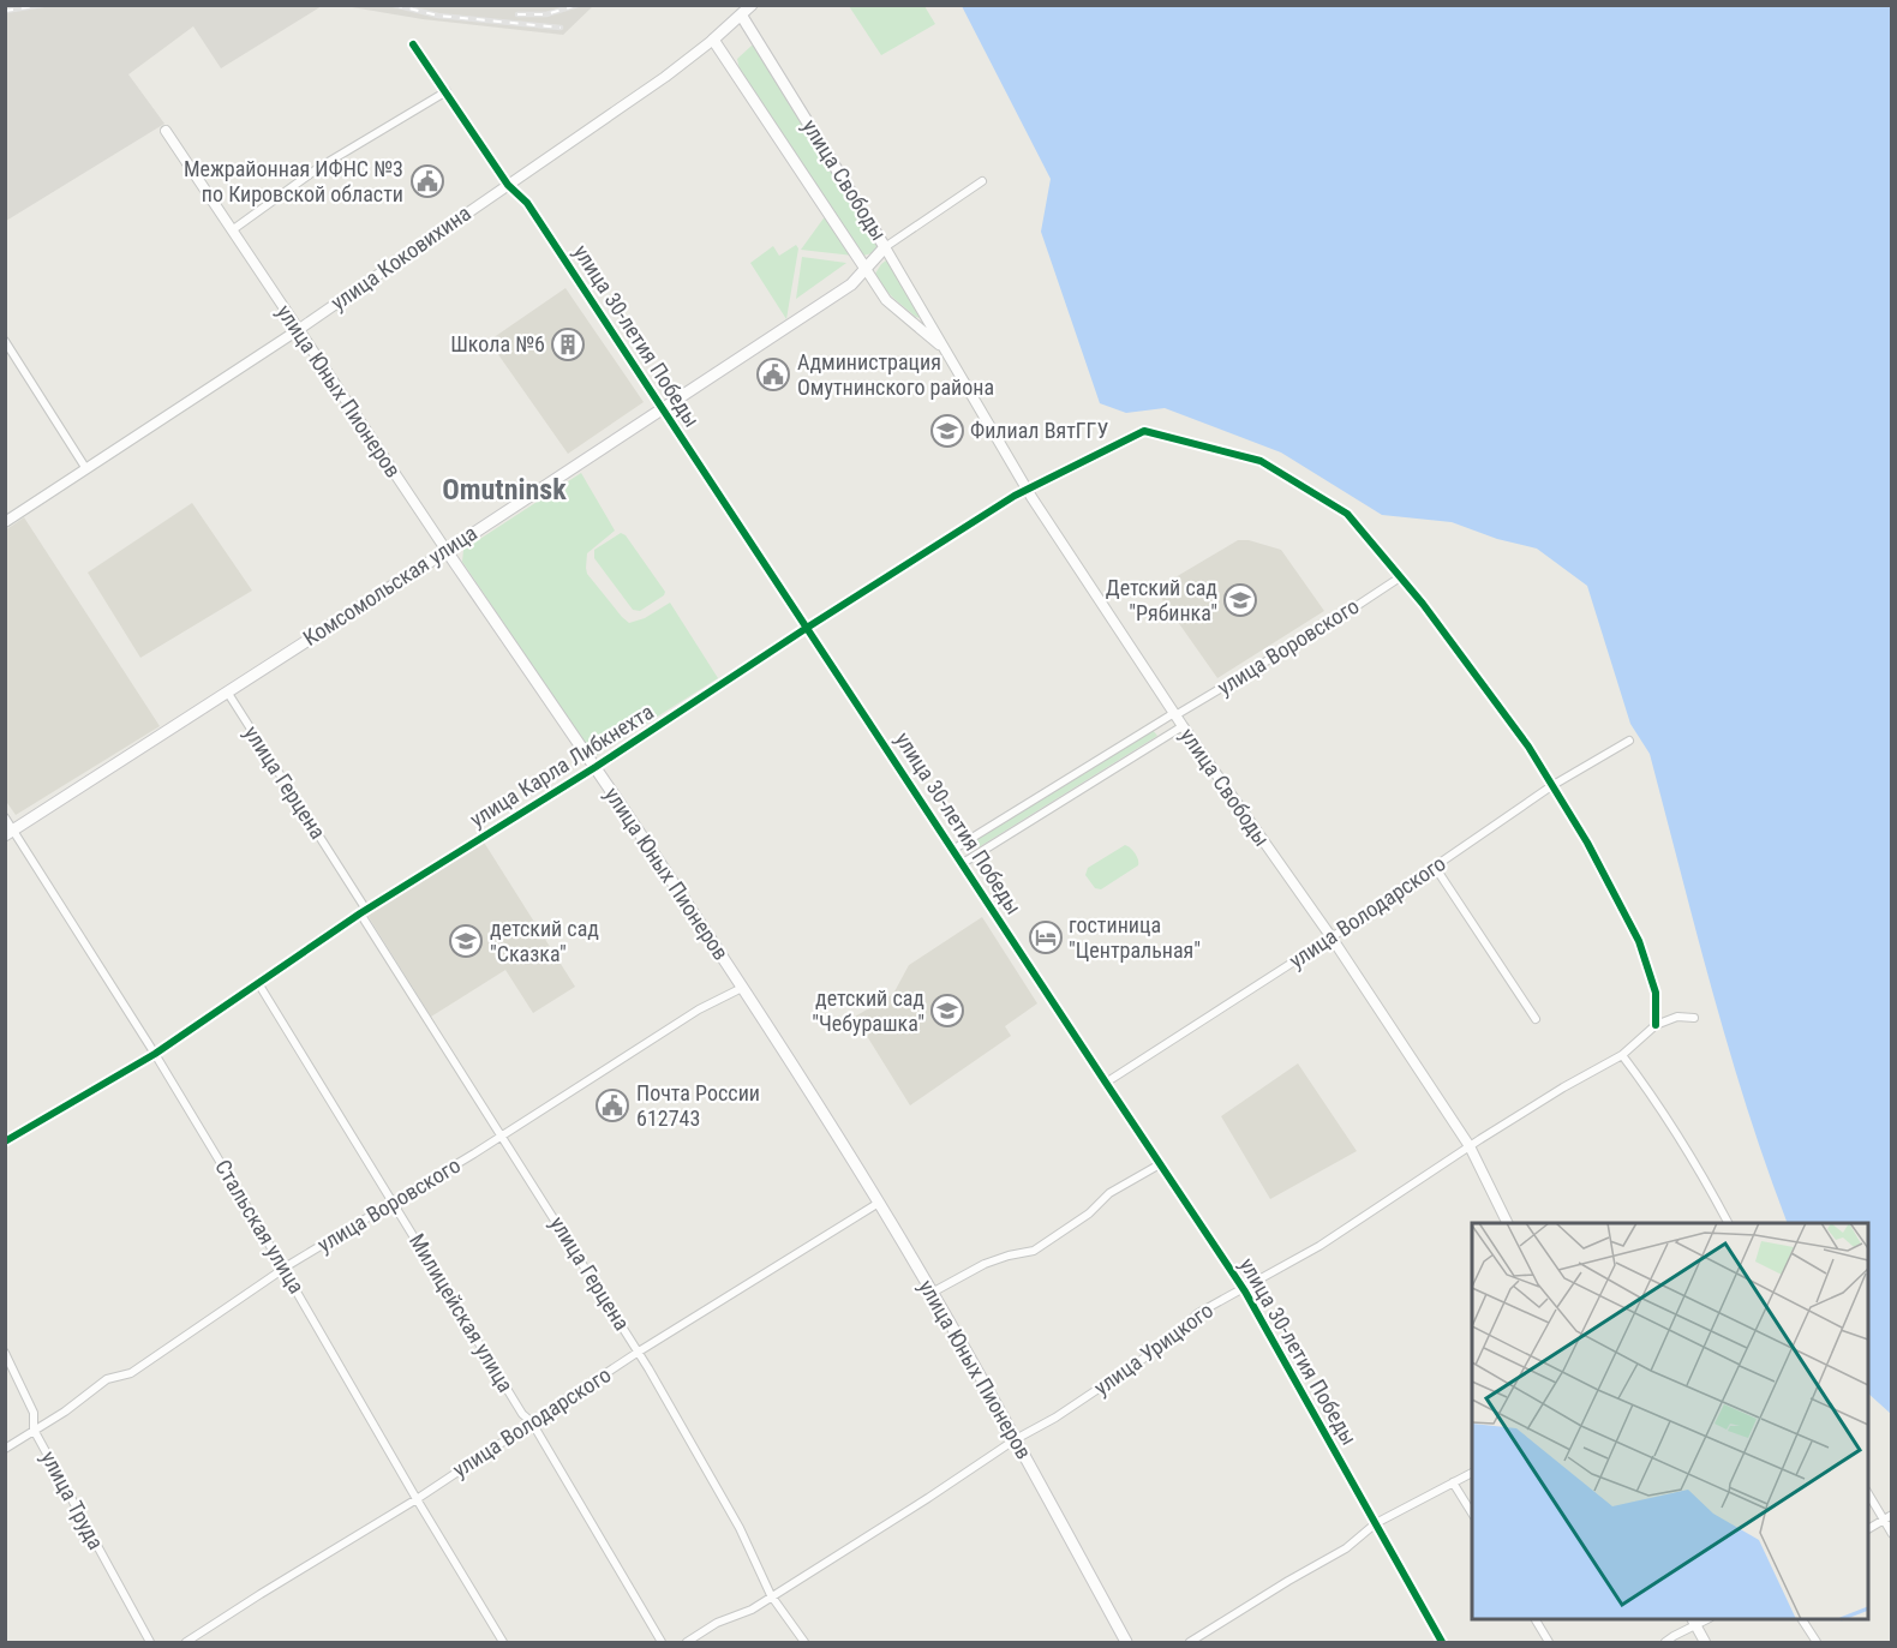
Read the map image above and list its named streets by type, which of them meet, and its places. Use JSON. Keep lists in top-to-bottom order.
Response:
{
  "streets": {
    "main road": [
      "улица Свободы",
      "улица Коковихина",
      "улица Юных Пионеров",
      "Комсомольская улица"
    ],
    "street": [
      "улица 30-летия Победы",
      "улица Воровского",
      "улица Карла Либкнехта",
      "улица Герцена",
      "улица Володарского",
      "Стальская улица",
      "Милицейская улица",
      "улица Урицкого",
      "улица Труда"
    ]
  },
  "crossings": [
    ["улица Свободы", "улица Коковихина"],
    ["улица Свободы", "Комсомольская улица"],
    ["улица Свободы", "улица Воровского"],
    ["улица Свободы", "улица Карла Либкнехта"],
    ["улица Свободы", "улица Володарского"],
    ["улица Свободы", "улица Урицкого"],
    ["улица Коковихина", "улица 30-летия Победы"],
    ["улица Коковихина", "улица Юных Пионеров"],
    ["улица 30-летия Победы", "Комсомольская улица"],
    ["улица 30-летия Победы", "улица Воровского"],
    ["улица 30-летия Победы", "улица Карла Либкнехта"],
    ["улица 30-летия Победы", "улица Володарского"],
    ["улица 30-летия Победы", "улица Урицкого"],
    ["улица Юных Пионеров", "Комсомольская улица"],
    ["улица Юных Пионеров", "улица Воровского"],
    ["улица Юных Пионеров", "улица Карла Либкнехта"],
    ["улица Юных Пионеров", "улица Володарского"],
    ["улица Юных Пионеров", "улица Урицкого"],
    ["Комсомольская улица", "улица Герцена"],
    ["Комсомольская улица", "Стальская улица"],
    ["улица Воровского", "улица Карла Либкнехта"],
    ["улица Воровского", "улица Герцена"],
    ["улица Воровского", "Стальская улица"],
    ["улица Воровского", "Милицейская улица"],
    ["улица Воровского", "улица Труда"],
    ["улица Карла Либкнехта", "улица Герцена"],
    ["улица Карла Либкнехта", "Стальская улица"],
    ["улица Карла Либкнехта", "Милицейская улица"],
    ["улица Герцена", "улица Володарского"],
    ["улица Герцена", "улица Урицкого"],
    ["улица Володарского", "Стальская улица"],
    ["улица Володарского", "Милицейская улица"]
  ],
  "districts": ["Omutninsk"],
  "places": {
    "public building": ["Межрайонная ИФНС №3 по Кировской области", "Администрация Омутнинского района", "Почта России 612743"],
    "building": ["Школа №6"],
    "school or university": [
      "Филиал ВятГГУ",
      "Детский сад \"Рябинка\"",
      "детский сад \"Сказка\"",
      "детский сад \"Чебурашка\""
    ],
    "hotel": ["гостиница \"Центральная\""]
  }
}
